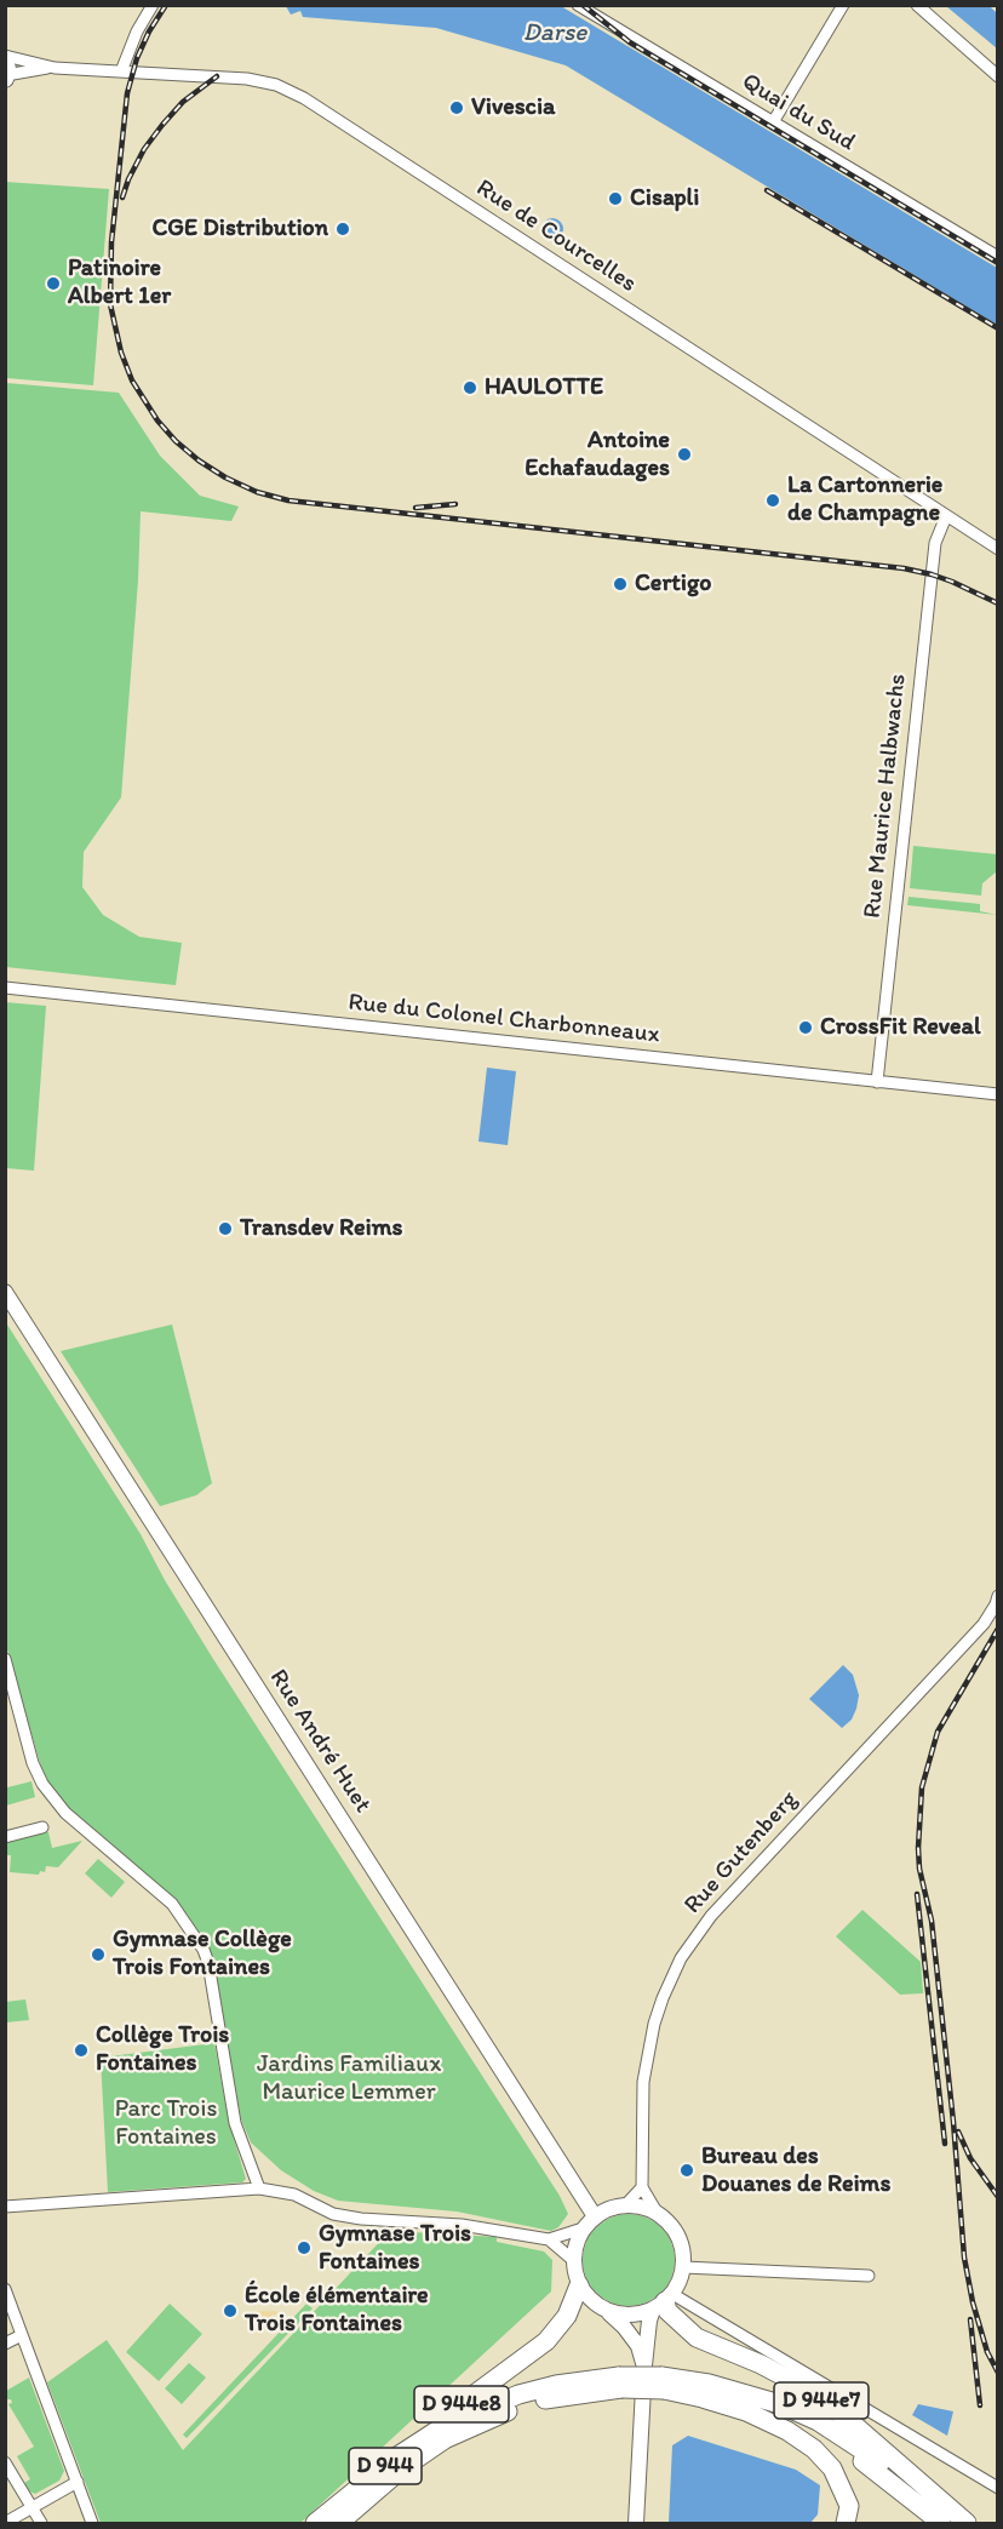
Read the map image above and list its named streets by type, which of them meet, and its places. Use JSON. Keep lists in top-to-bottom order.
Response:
{
  "streets": {
    "highway": ["D 944e7", "D 944e8", "D 944"],
    "street": [
      "Quai du Sud",
      "Rue de Courcelles",
      "Rue Maurice Halbwachs",
      "Rue du Colonel Charbonneaux",
      "Rue André Huet",
      "Rue Gutenberg"
    ]
  },
  "crossings": [
    ["Rue de Courcelles", "Rue Maurice Halbwachs"],
    ["Rue Maurice Halbwachs", "Rue du Colonel Charbonneaux"],
    ["Rue André Huet", "D 944e7"],
    ["Rue André Huet", "D 944e8"],
    ["D 944e7", "D 944e8"],
    ["D 944e8", "D 944"]
  ],
  "water": ["Darse"],
  "parks": ["Jardins Familiaux Maurice Lemmer", "Parc Trois Fontaines"],
  "places": [
    "Vivescia",
    "Cisapli",
    "CGE Distribution",
    "Patinoire Albert 1er",
    "HAULOTTE",
    "Antoine Echafaudages",
    "La Cartonnerie de Champagne",
    "Certigo",
    "CrossFit Reveal",
    "Transdev Reims",
    "Gymnase Collège Trois Fontaines",
    "Collège Trois Fontaines",
    "Bureau des Douanes de Reims",
    "Gymnase Trois Fontaines",
    "École élémentaire Trois Fontaines"
  ]
}
